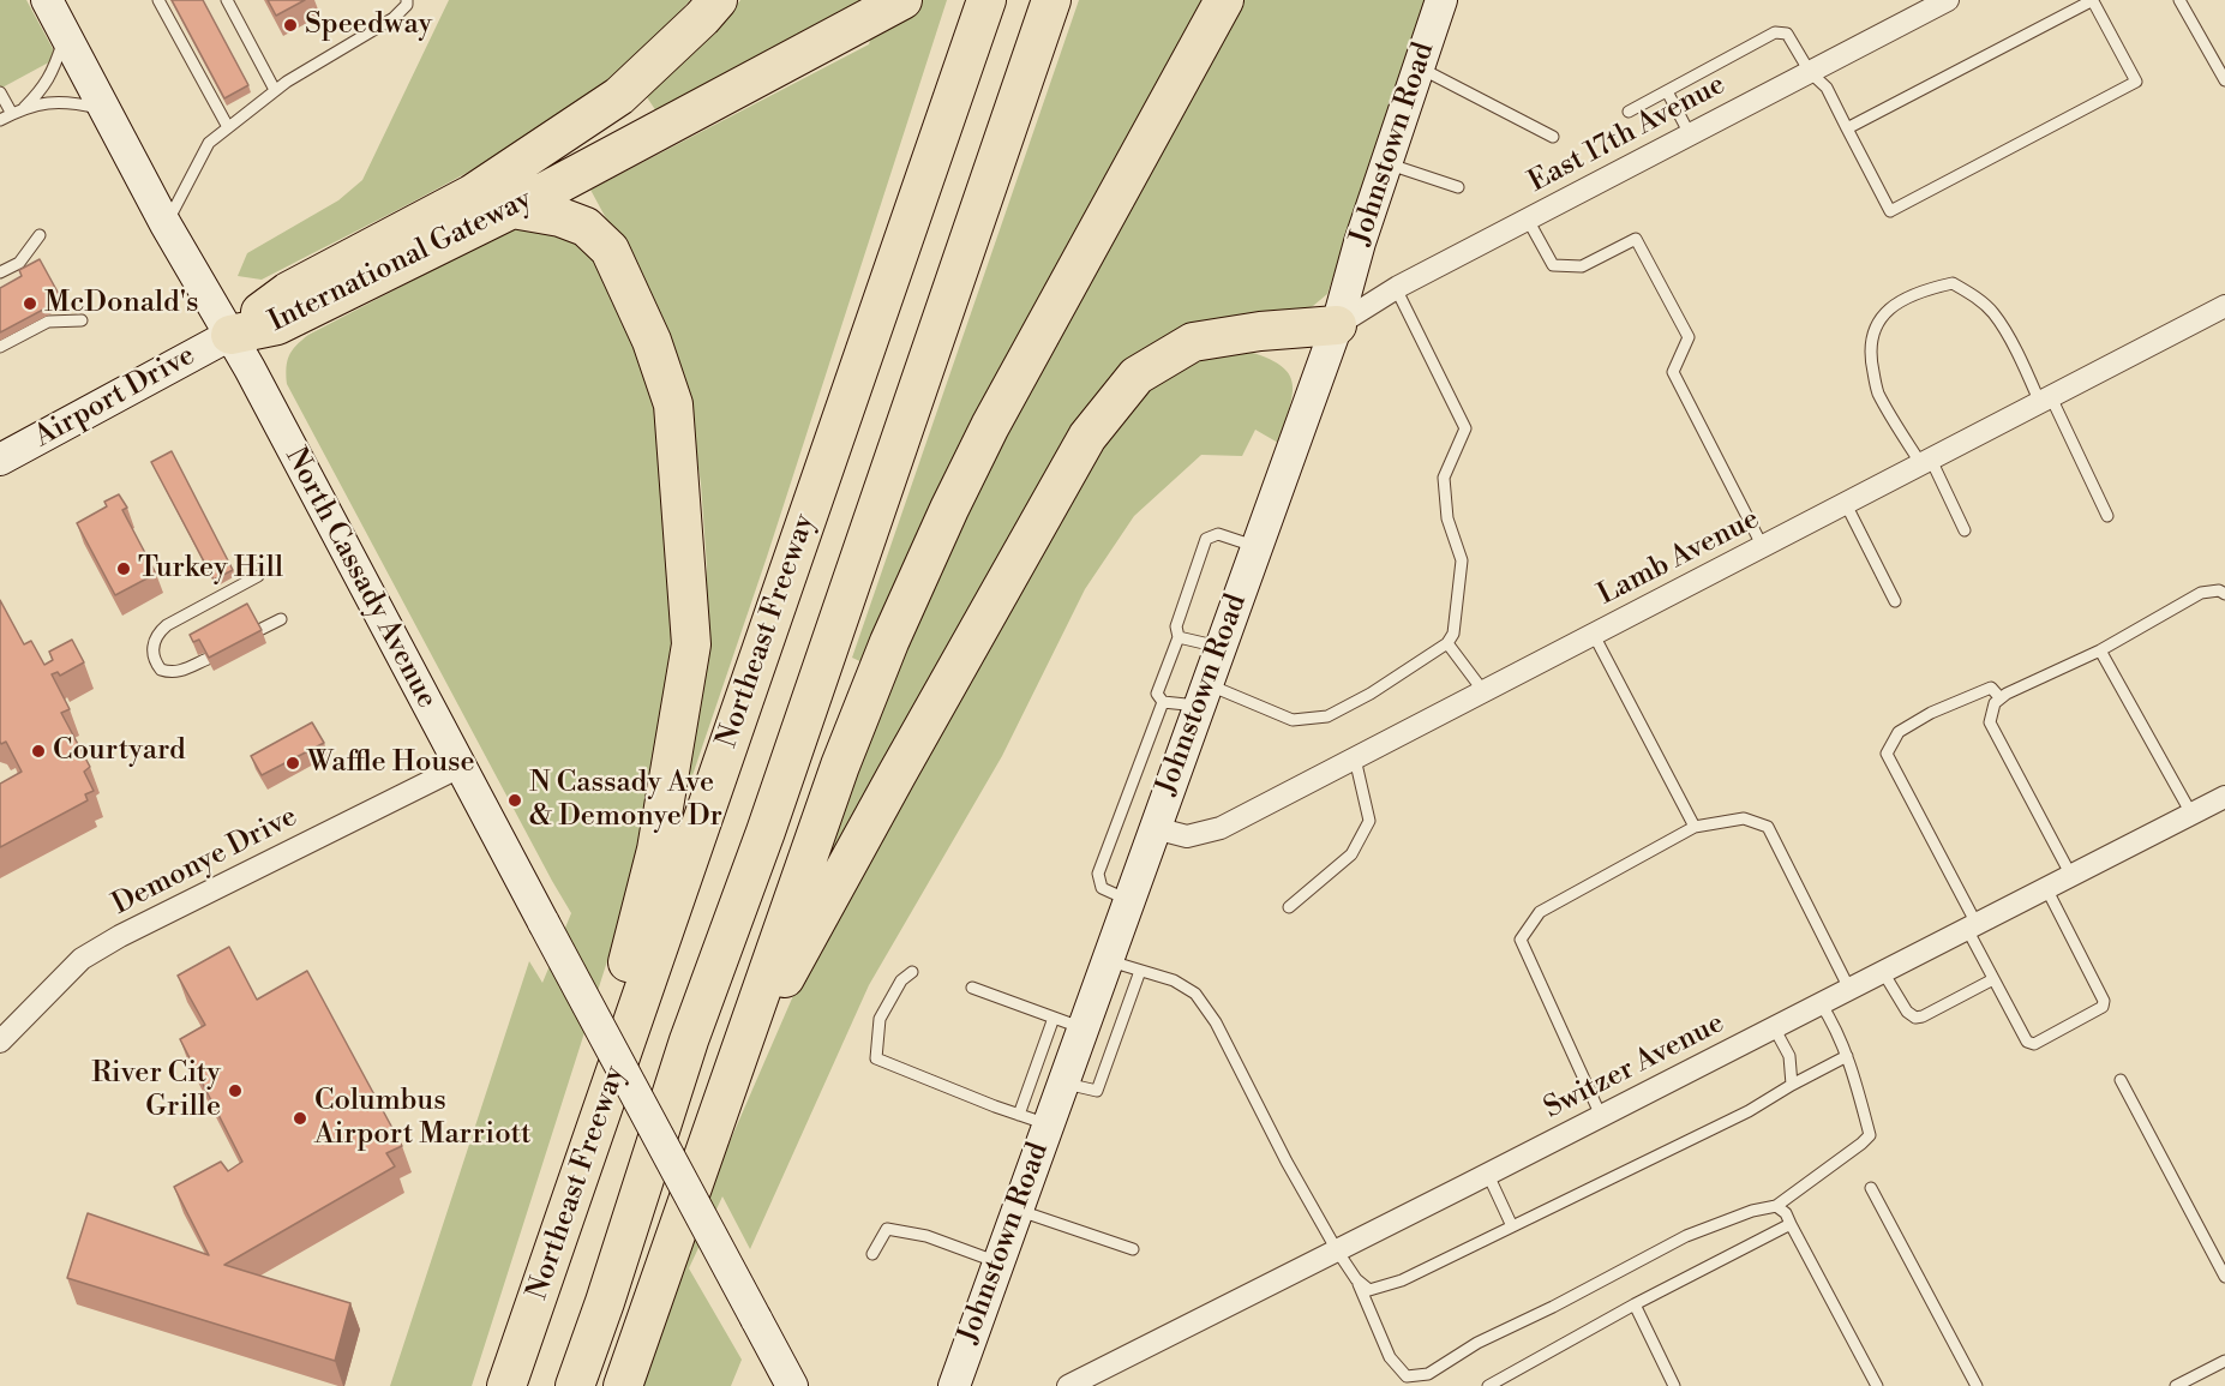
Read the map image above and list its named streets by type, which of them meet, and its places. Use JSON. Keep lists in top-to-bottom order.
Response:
{
  "streets": {
    "highway": ["International Gateway", "Northeast Freeway"],
    "main road": ["Johnstown Road", "Airport Drive", "North Cassady Avenue"],
    "street": [
      "East 17th Avenue",
      "Lamb Avenue",
      "Demonye Drive",
      "Switzer Avenue"
    ]
  },
  "crossings": [
    ["East 17th Avenue", "Johnstown Road"],
    ["Johnstown Road", "Lamb Avenue"],
    ["International Gateway", "Airport Drive"],
    ["International Gateway", "North Cassady Avenue"],
    ["Airport Drive", "North Cassady Avenue"],
    ["North Cassady Avenue", "Demonye Drive"]
  ],
  "places": [
    "Speedway",
    "McDonald's",
    "Turkey Hill",
    "Courtyard",
    "Waffle House",
    "N Cassady Ave & Demonye Dr",
    "River City Grille",
    "Columbus Airport Marriott"
  ]
}
